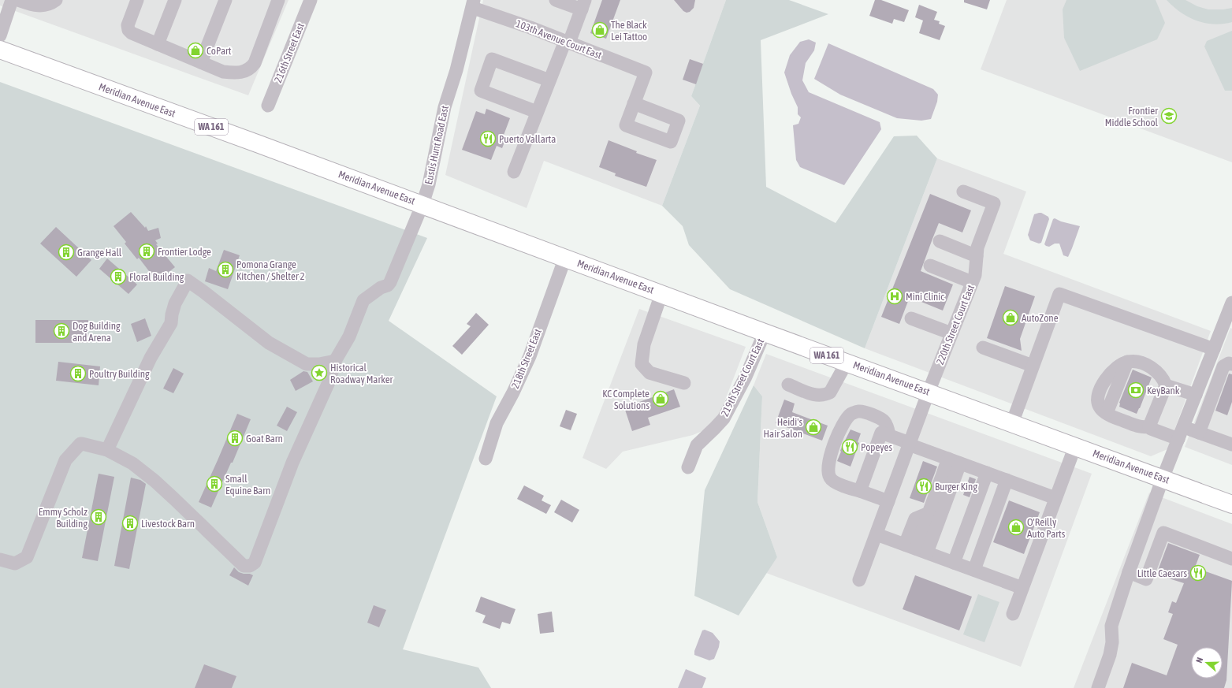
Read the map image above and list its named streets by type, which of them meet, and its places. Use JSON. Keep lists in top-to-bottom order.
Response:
{
  "streets": {
    "main road": ["Meridian Avenue East", "WA 161"],
    "street": [
      "103th Avenue Court East",
      "216th Street East",
      "Eustis Hunt Road East",
      "220th Street Court East",
      "218th Street East",
      "219th Street Court East"
    ]
  },
  "crossings": [
    ["103th Avenue Court East", "Eustis Hunt Road East"],
    ["Meridian Avenue East", "Eustis Hunt Road East"],
    ["Meridian Avenue East", "220th Street Court East"],
    ["Meridian Avenue East", "218th Street East"],
    ["Meridian Avenue East", "219th Street Court East"]
  ],
  "places": {
    "shop": [
      "The Black Lei Tattoo",
      "CoPart",
      "AutoZone",
      "KC Complete Solutions",
      "Heidi's Hair Salon",
      "O'Reilly Auto Parts"
    ],
    "school or university": ["Frontier Middle School"],
    "restaurant": [
      "Puerto Vallarta",
      "Popeyes",
      "Burger King",
      "Little Caesars"
    ],
    "building": [
      "Frontier Lodge",
      "Grange Hall",
      "Pomona Grange Kitchen / Shelter 2",
      "Floral Building",
      "Dog Building and Arena",
      "Poultry Building",
      "Goat Barn",
      "Small Equine Barn",
      "Emmy Scholz Building",
      "Livestock Barn"
    ],
    "hospital": ["Mini Clinic"],
    "place": ["Historical Roadway Marker"],
    "bank": ["KeyBank"]
  },
  "north": "left"
}
